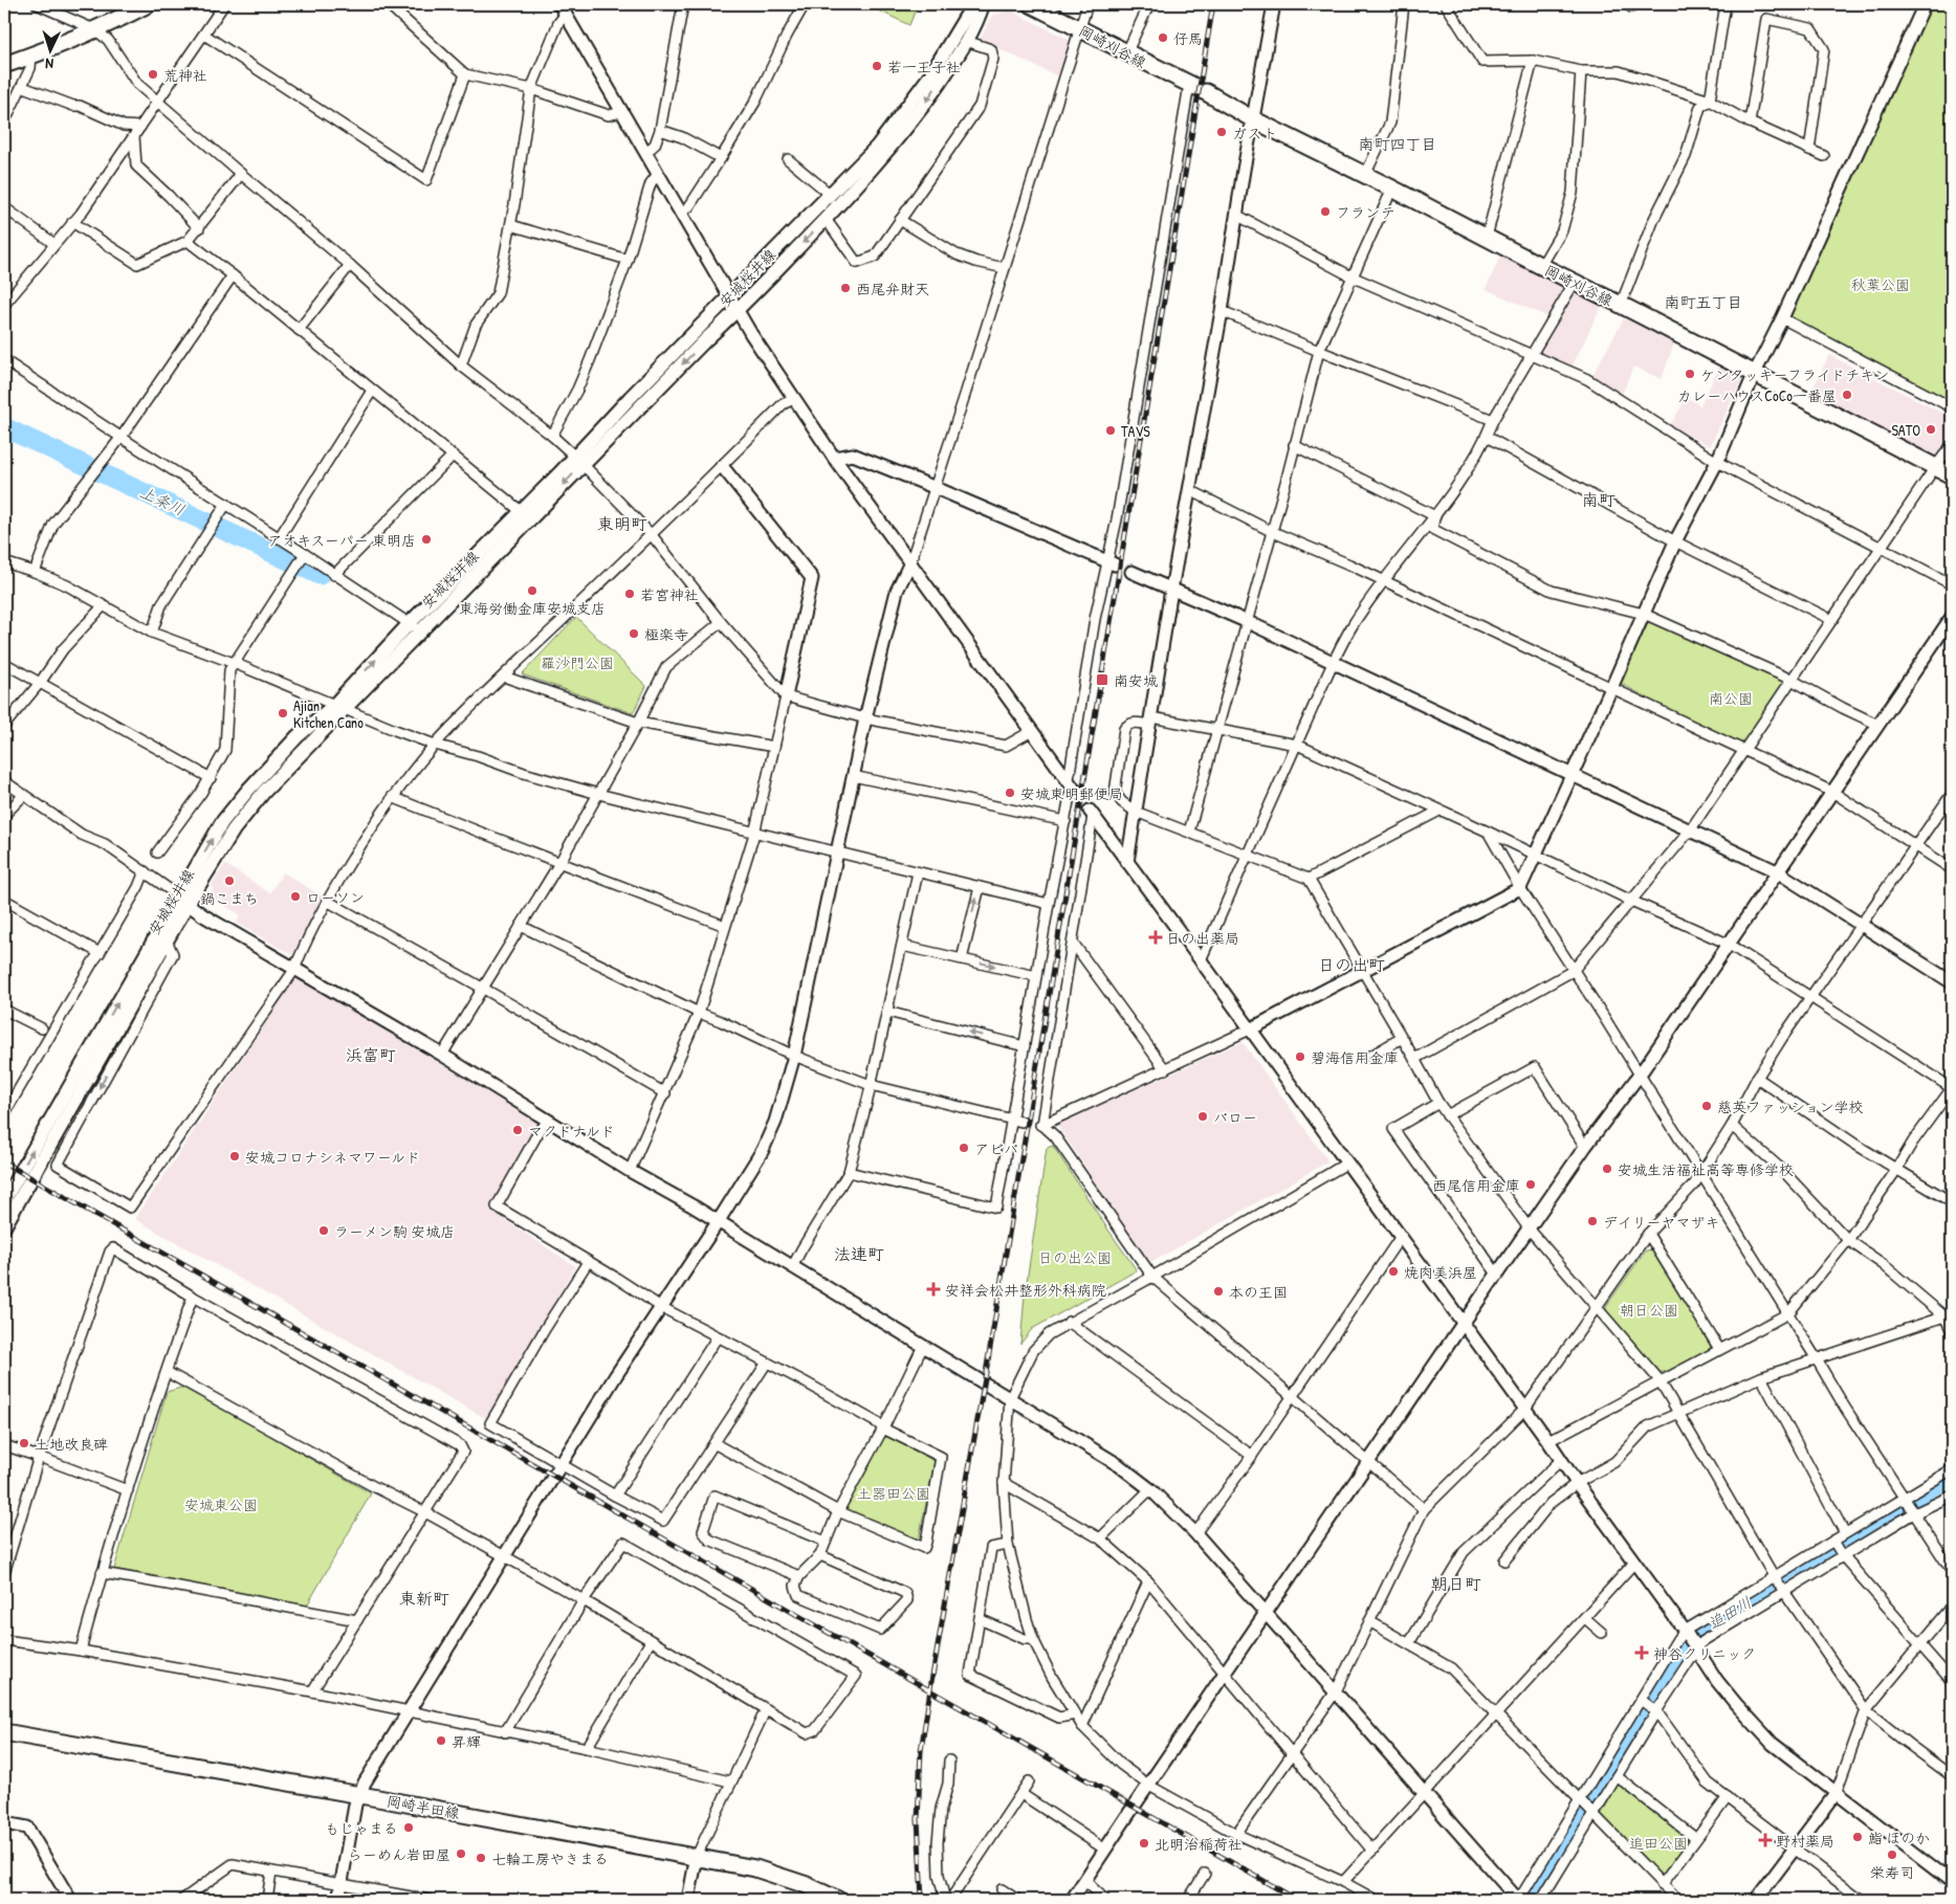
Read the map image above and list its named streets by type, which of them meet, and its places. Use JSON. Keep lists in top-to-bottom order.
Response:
{
  "streets": {
    "main road": ["岡崎刈谷線", "安城桜井線", "岡崎半田線"]
  },
  "districts": [
    "南町四丁目",
    "南町五丁目",
    "南町",
    "東明町",
    "日の出町",
    "浜富町",
    "法連町",
    "朝日町",
    "東新町"
  ],
  "water": ["上条川", "追田川"],
  "parks": [
    "秋葉公園",
    "羅沙門公園",
    "南公園",
    "日の出公園",
    "朝日公園",
    "土器田公園",
    "安城東公園",
    "追田公園"
  ],
  "places": {
    "other": [
      "仔馬",
      "若一王子社",
      "荒神社",
      "ガスト",
      "フランテ",
      "西尾弁財天",
      "ケンタッキーフライドチキン",
      "カレーハウスCoCo一番屋",
      "SATO",
      "TAVS",
      "アオキスーパー 東明店",
      "東海労働金庫安城支店",
      "若宮神社",
      "極楽寺",
      "Ajian Kitchen Cano",
      "安城東明郵便局",
      "鍋こまち",
      "ローソン",
      "碧海信用金庫",
      "慈英ファッション学校",
      "バロー",
      "マクドナルド",
      "アビバ",
      "安城コロナシネマワールド",
      "安城生活福祉高等専修学校",
      "西尾信用金庫",
      "デイリーヤマザキ",
      "ラーメン駒 安城店",
      "焼肉美浜屋",
      "本の王国",
      "土地改良碑",
      "昇輝",
      "もじゃまる",
      "鮨 ほのか",
      "北明治稲荷社",
      "らーめん岩田屋",
      "栄寿司",
      "七輪工房やきまる"
    ],
    "transit": ["南安城"],
    "health": [
      "日の出薬局",
      "安祥会松井整形外科病院",
      "神谷クリニック",
      "野村薬局"
    ]
  },
  "north": "bottom"
}
